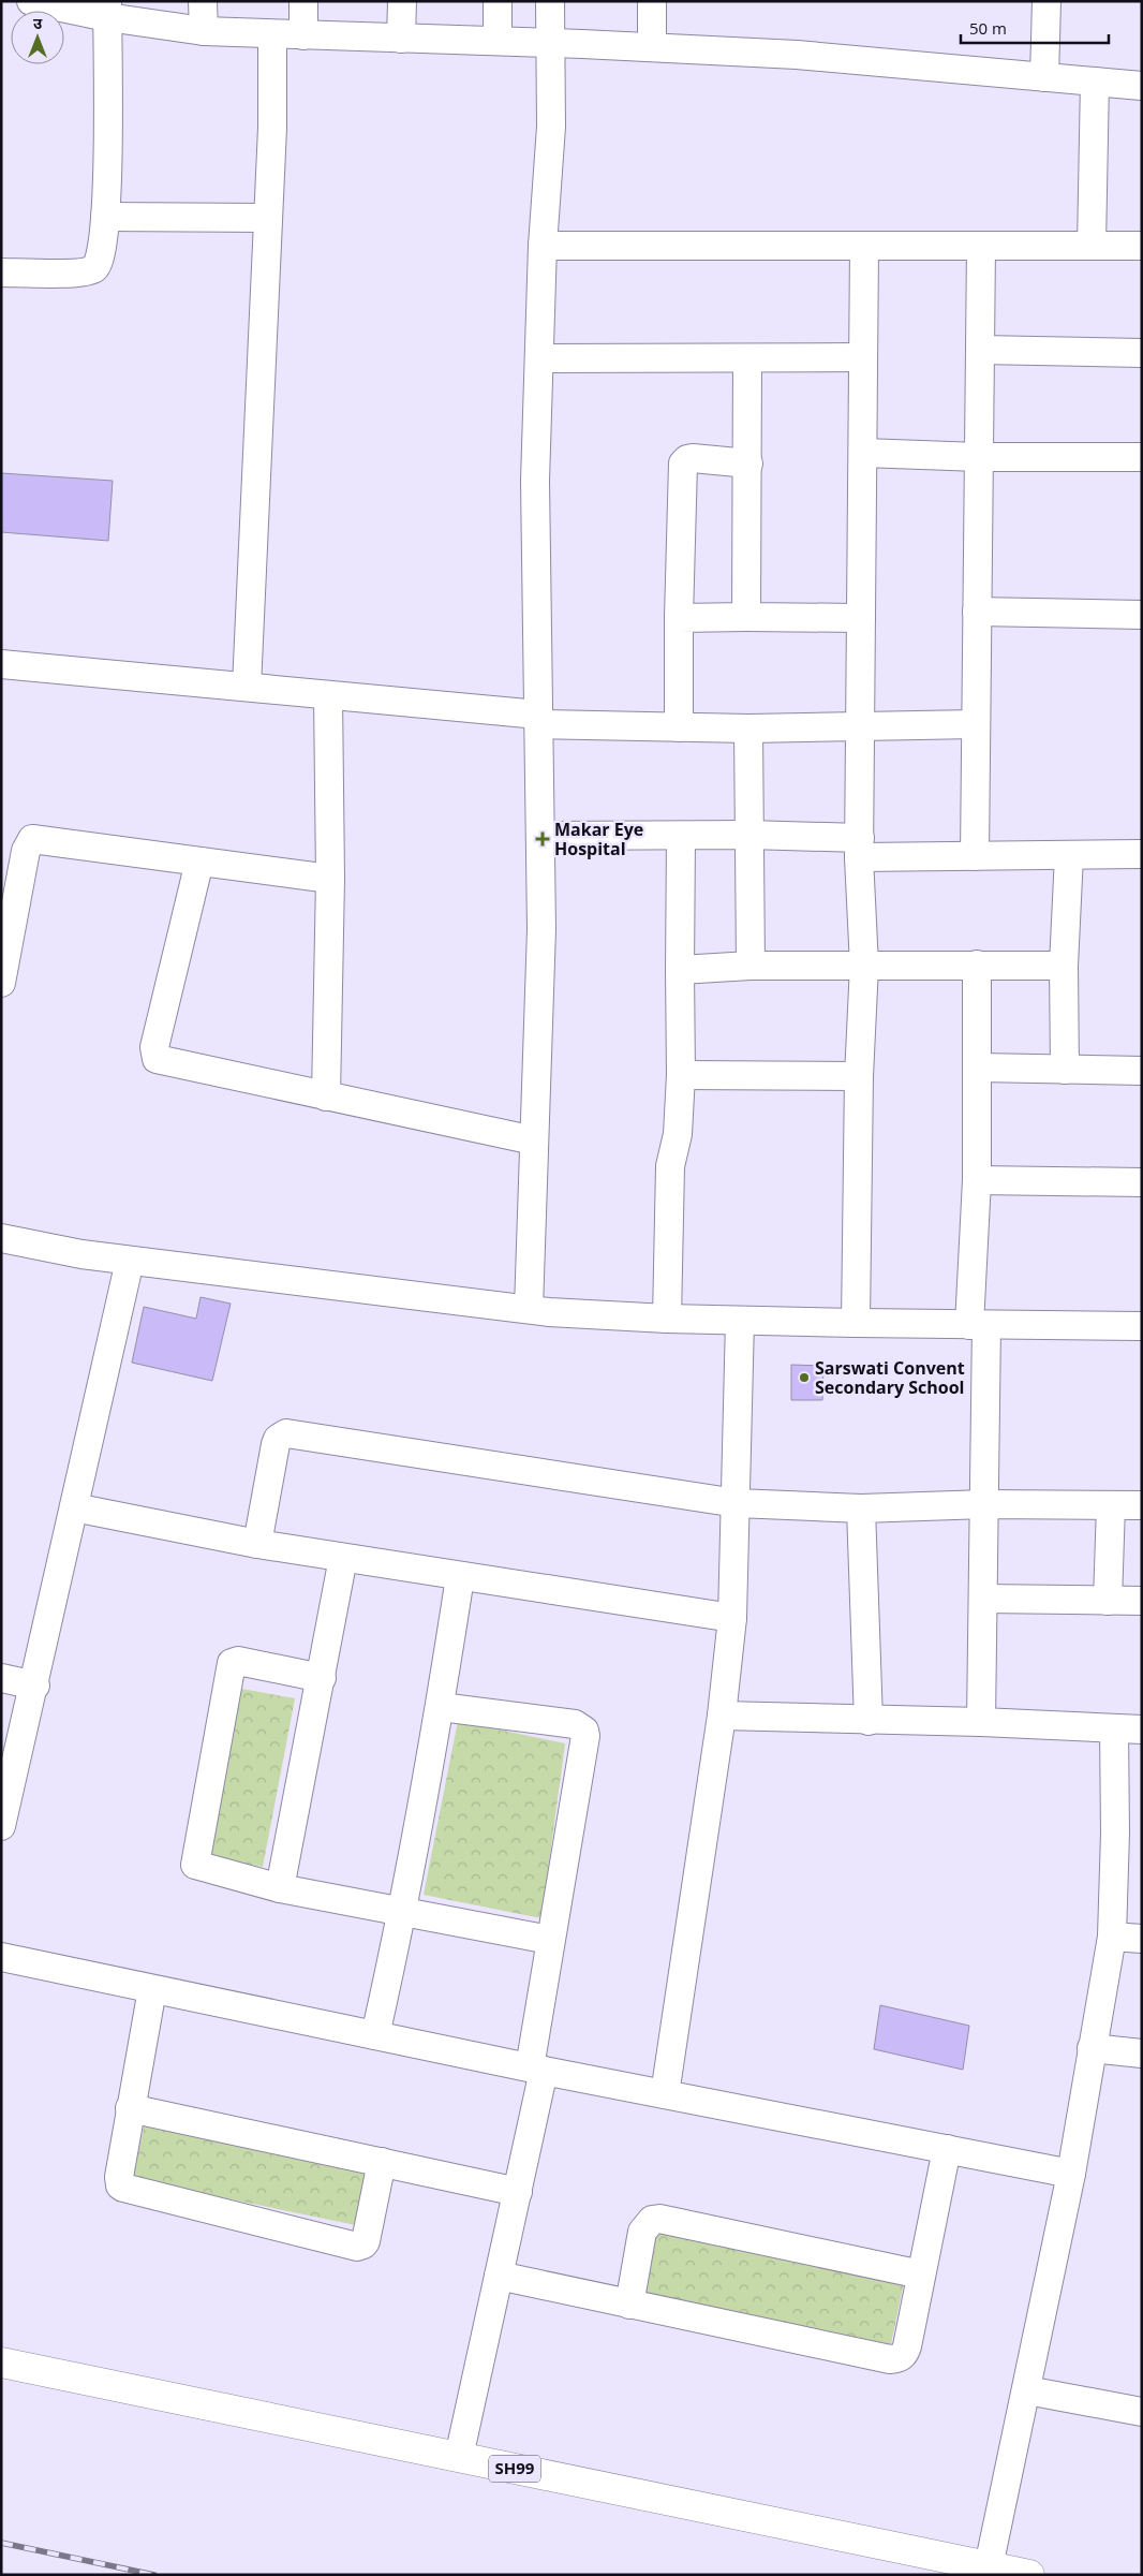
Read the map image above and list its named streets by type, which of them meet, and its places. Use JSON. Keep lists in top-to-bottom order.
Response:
{
  "streets": {
    "main road": ["SH99"]
  },
  "places": {
    "health": ["Makar Eye Hospital"],
    "other": ["Sarswati Convent Secondary School"]
  },
  "scale_bar": "50 m",
  "north": "top"
}
